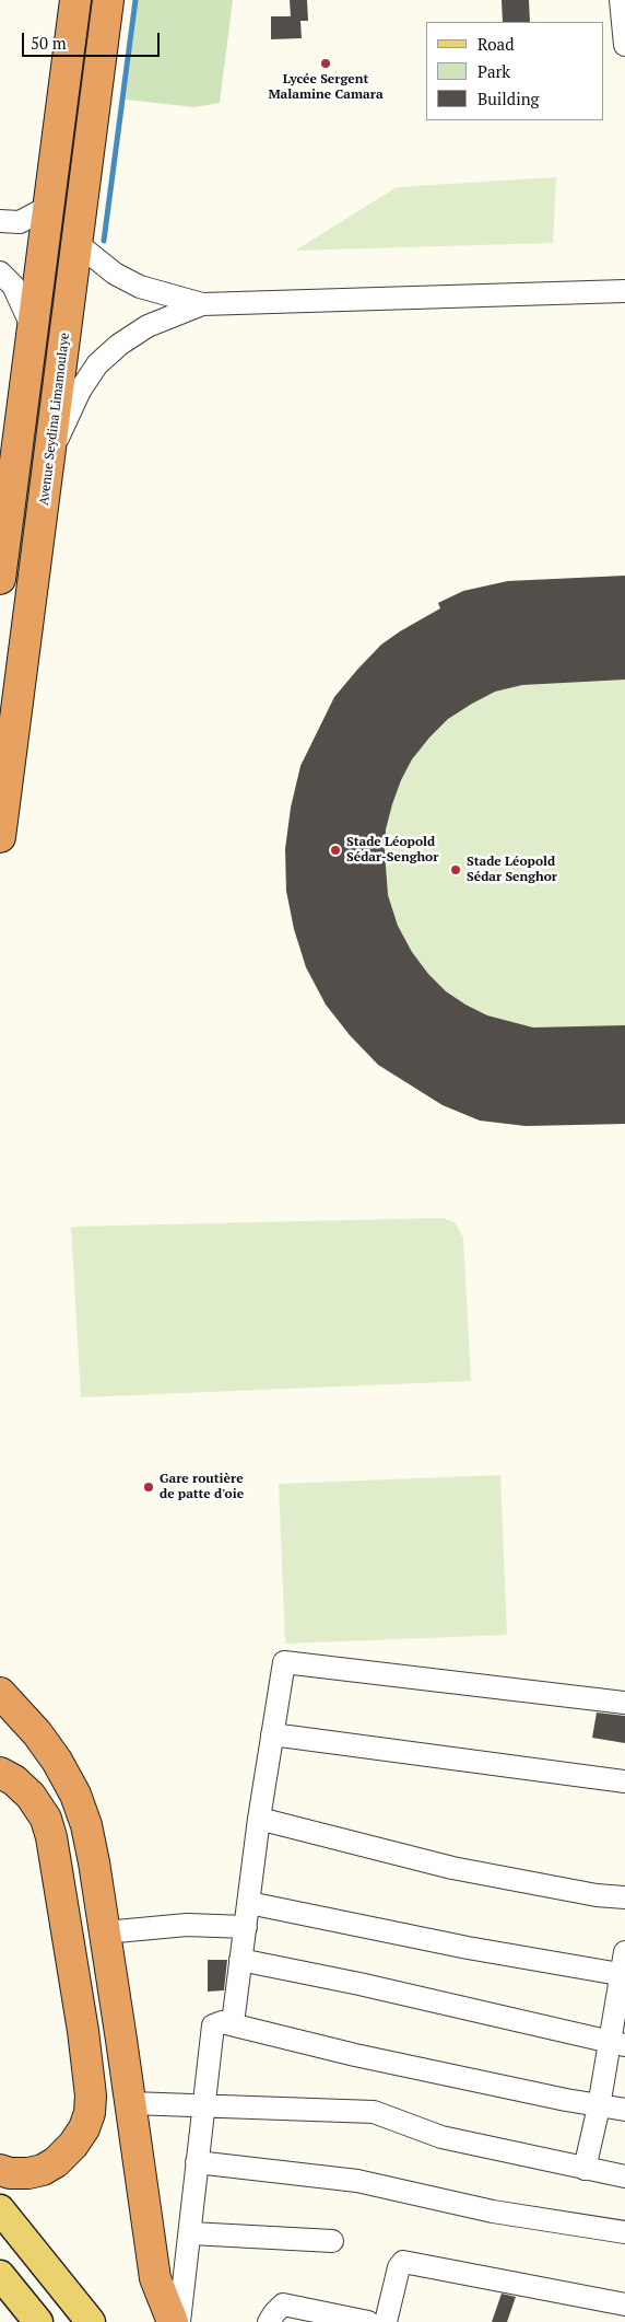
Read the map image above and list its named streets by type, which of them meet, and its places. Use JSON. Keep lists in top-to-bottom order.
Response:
{
  "streets": {
    "highway": ["Avenue Seydina Limamoulaye"]
  },
  "places": [
    "Lycée Sergent Malamine Camara",
    "Stade Léopold Sédar-Senghor",
    "Stade Léopold Sédar Senghor",
    "Gare routière de patte d'oie"
  ],
  "legend": ["Road", "Park", "Building"],
  "scale_bar": "50 m"
}
